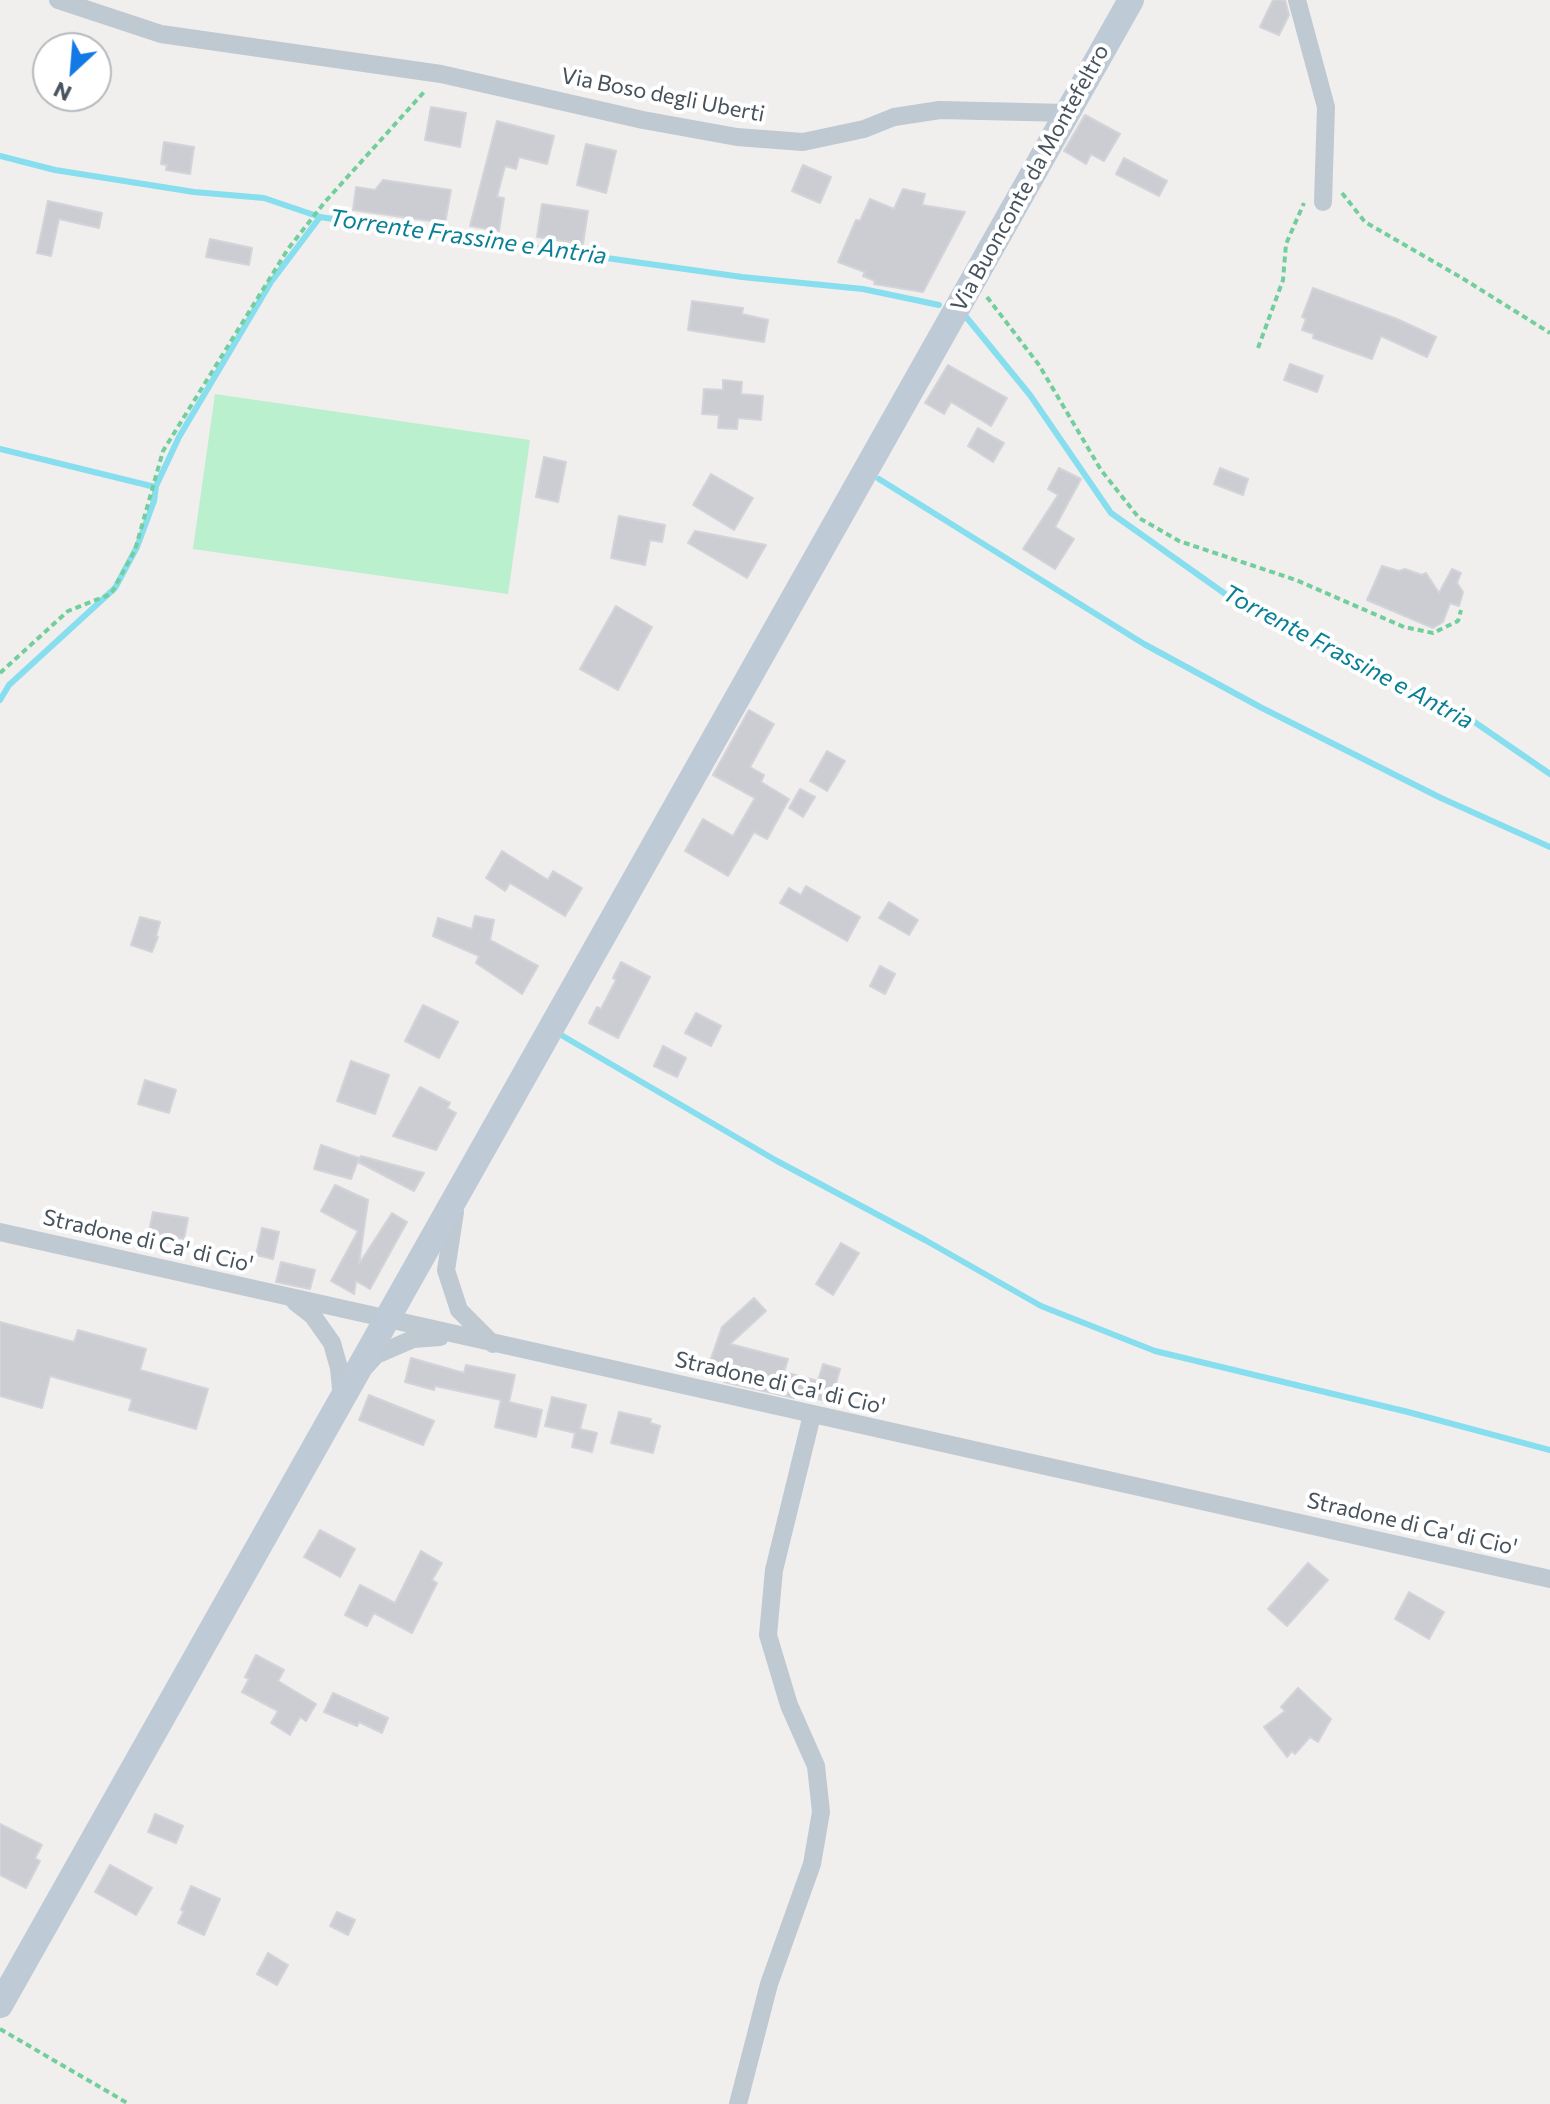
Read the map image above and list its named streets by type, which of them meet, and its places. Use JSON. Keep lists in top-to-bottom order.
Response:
{
  "streets": {
    "street": ["Via Boso degli Uberti", "Via Buonconte da Montefeltro", "Stradone di Ca' di Cio'"]
  },
  "crossings": [
    ["Via Boso degli Uberti", "Via Buonconte da Montefeltro"],
    ["Via Buonconte da Montefeltro", "Stradone di Ca' di Cio'"]
  ],
  "water": ["Torrente Frassine e Antria"],
  "north": "bottom left"
}
